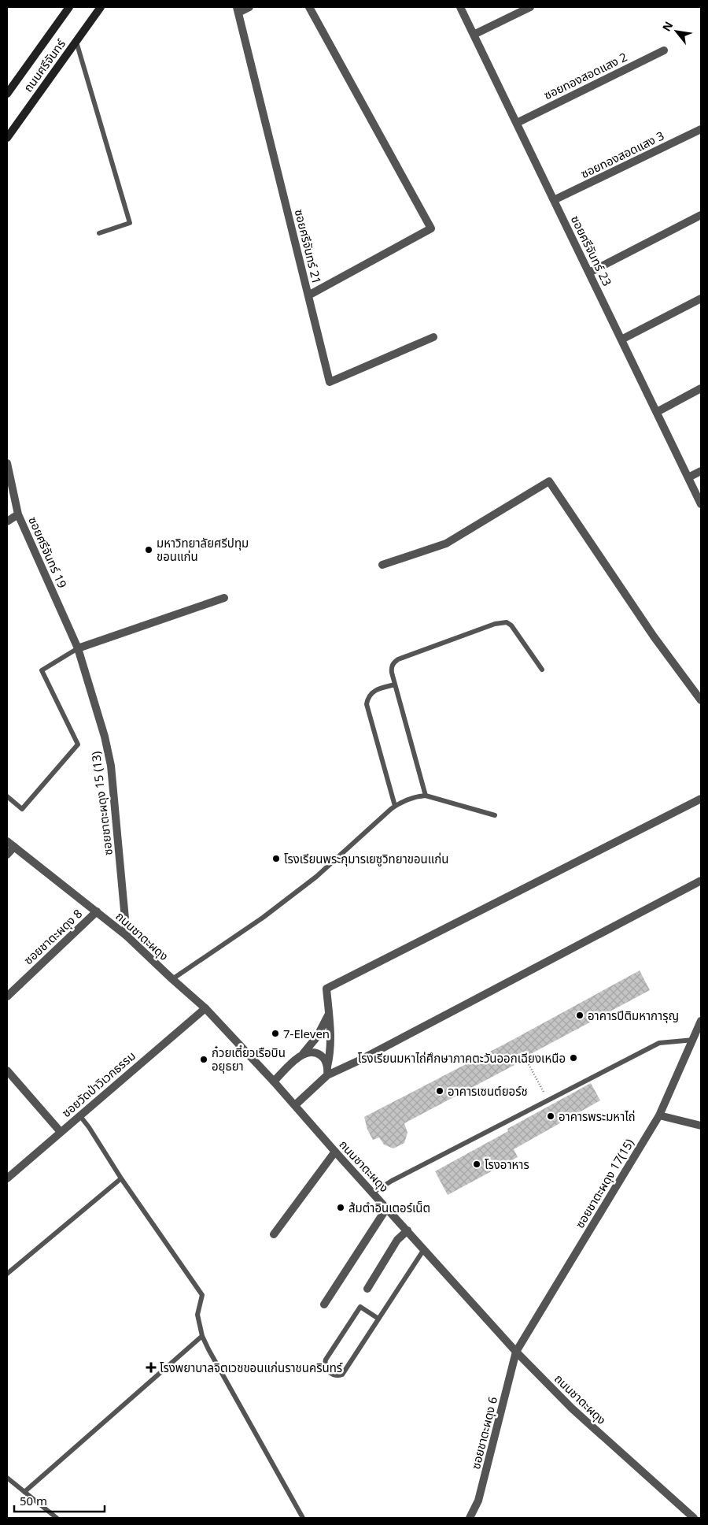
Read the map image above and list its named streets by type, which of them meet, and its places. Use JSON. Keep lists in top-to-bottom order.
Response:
{
  "streets": {
    "main road": ["ถนนศรีจันทร์"],
    "street": [
      "ซอยทองสอดแสง 2",
      "ซอยทองสอดแสง 3",
      "ซอยศรีจันทร์ 21",
      "ซอยศรีจันทร์ 23",
      "ซอยศรีจันทร์ 19",
      "ซอยชาตะผดุง 15 (13)",
      "ถนนชาตะผดุง",
      "ซอยชาตะผดุง 8",
      "ซอยวัดป่าวิเวกธรรม",
      "ซอยชาตะผดุง 17(15)",
      "ซอยชาตะผดุง 6"
    ]
  },
  "crossings": [
    ["ซอยทองสอดแสง 2", "ซอยศรีจันทร์ 23"],
    ["ซอยทองสอดแสง 3", "ซอยศรีจันทร์ 23"],
    ["ซอยศรีจันทร์ 19", "ซอยชาตะผดุง 15 (13)"],
    ["ซอยชาตะผดุง 15 (13)", "ถนนชาตะผดุง"],
    ["ถนนชาตะผดุง", "ซอยชาตะผดุง 8"],
    ["ถนนชาตะผดุง", "ซอยวัดป่าวิเวกธรรม"],
    ["ถนนชาตะผดุง", "ซอยชาตะผดุง 17(15)"],
    ["ถนนชาตะผดุง", "ซอยชาตะผดุง 6"],
    ["ซอยชาตะผดุง 17(15)", "ซอยชาตะผดุง 6"]
  ],
  "places": {
    "other": [
      "มหาวิทยาลัยศรีปทุม ขอนแก่น",
      "โรงเรียนพระกุมารเยซูวิทยาขอนแก่น",
      "อาคารปีติมหาการุญ",
      "7-Eleven",
      "โรงเรียนมหาไถ่ศึกษาภาคตะวันออกเฉียงเหนือ",
      "ก๋วยเตี๋ยวเรือบิน อยุธยา",
      "อาคารเซนต์ยอร์ช",
      "อาคารพระมหาไถ่",
      "โรงอาหาร",
      "ส้มตำอินเตอร์เน็ต"
    ],
    "health": ["โรงพยาบาลจิตเวชขอนแก่นราชนครินทร์"]
  },
  "scale_bar": "50 m",
  "north": "top left"
}
